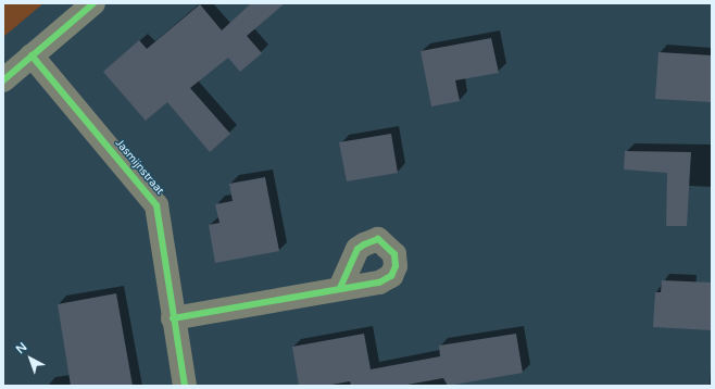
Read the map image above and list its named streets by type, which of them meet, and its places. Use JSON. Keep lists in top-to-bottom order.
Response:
{
  "streets": {
    "street": ["Jasmijnstraat"]
  },
  "north": "top left"
}
